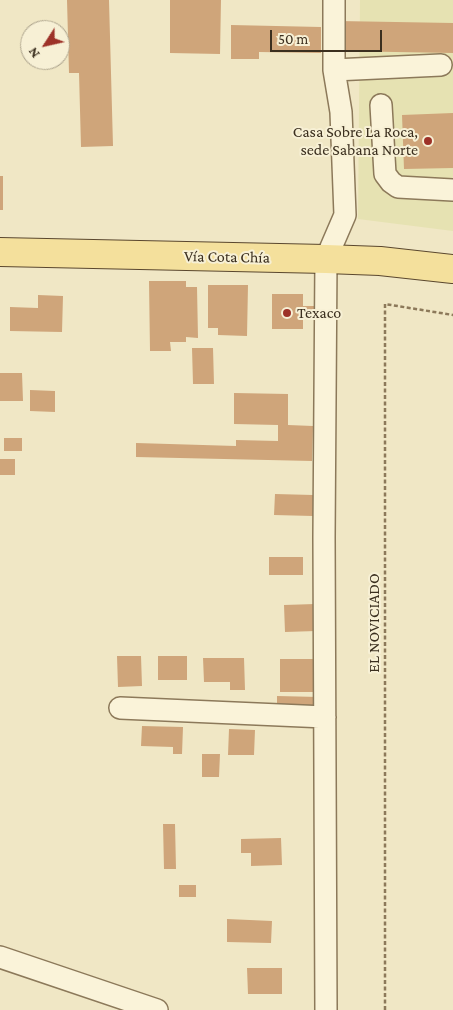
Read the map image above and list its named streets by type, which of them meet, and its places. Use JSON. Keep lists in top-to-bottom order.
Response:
{
  "streets": {
    "main road": ["Vía Cota Chía"],
    "path": ["EL NOVICIADO"]
  },
  "places": ["Casa Sobre La Roca, sede Sabana Norte", "Texaco"],
  "scale_bar": "50 m",
  "north": "bottom left"
}
